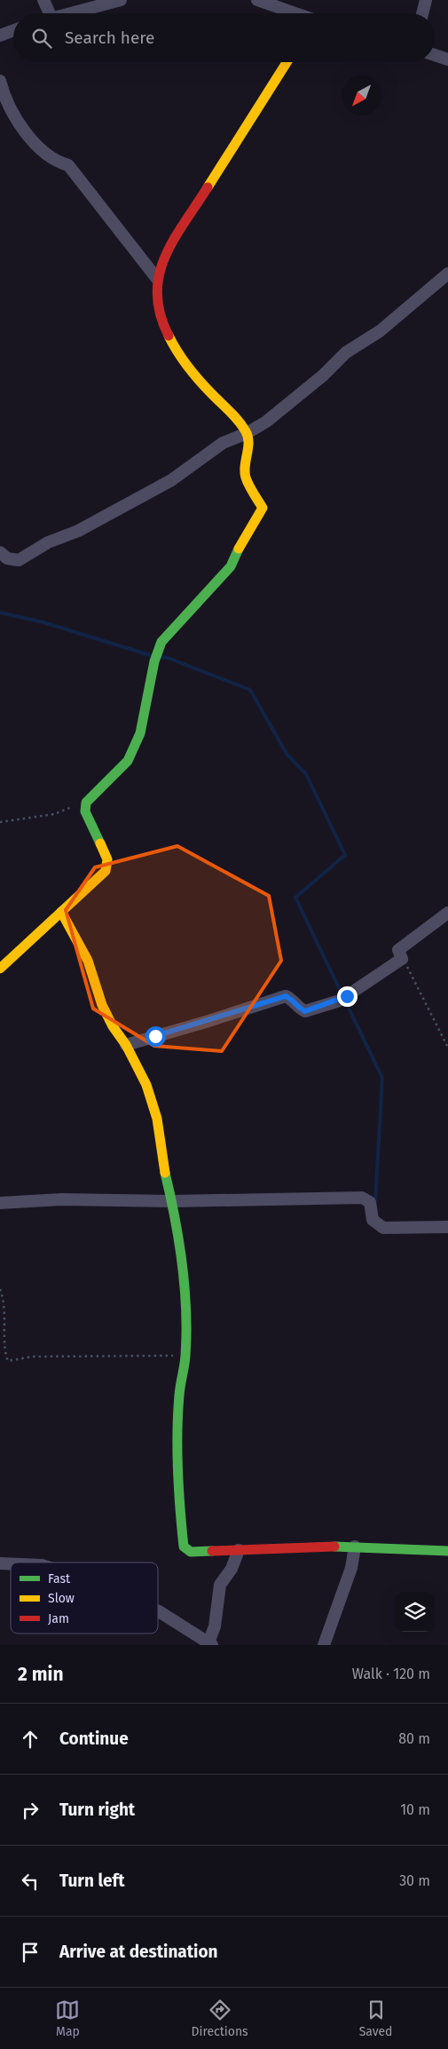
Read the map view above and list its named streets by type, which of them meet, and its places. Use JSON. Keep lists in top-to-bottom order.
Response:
{
  "legend": ["Fast", "Slow", "Jam"],
  "north": "bottom left",
  "page": {
    "search": "Search here",
    "heading": ["2 min", "Walk · 120 m"],
    "list": [
      ["Continue", "80 m"],
      ["Turn right", "10 m"],
      ["Turn left", "30 m"],
      "Arrive at destination"
    ],
    "nav": ["Map", "Directions", "Saved"]
  }
}
